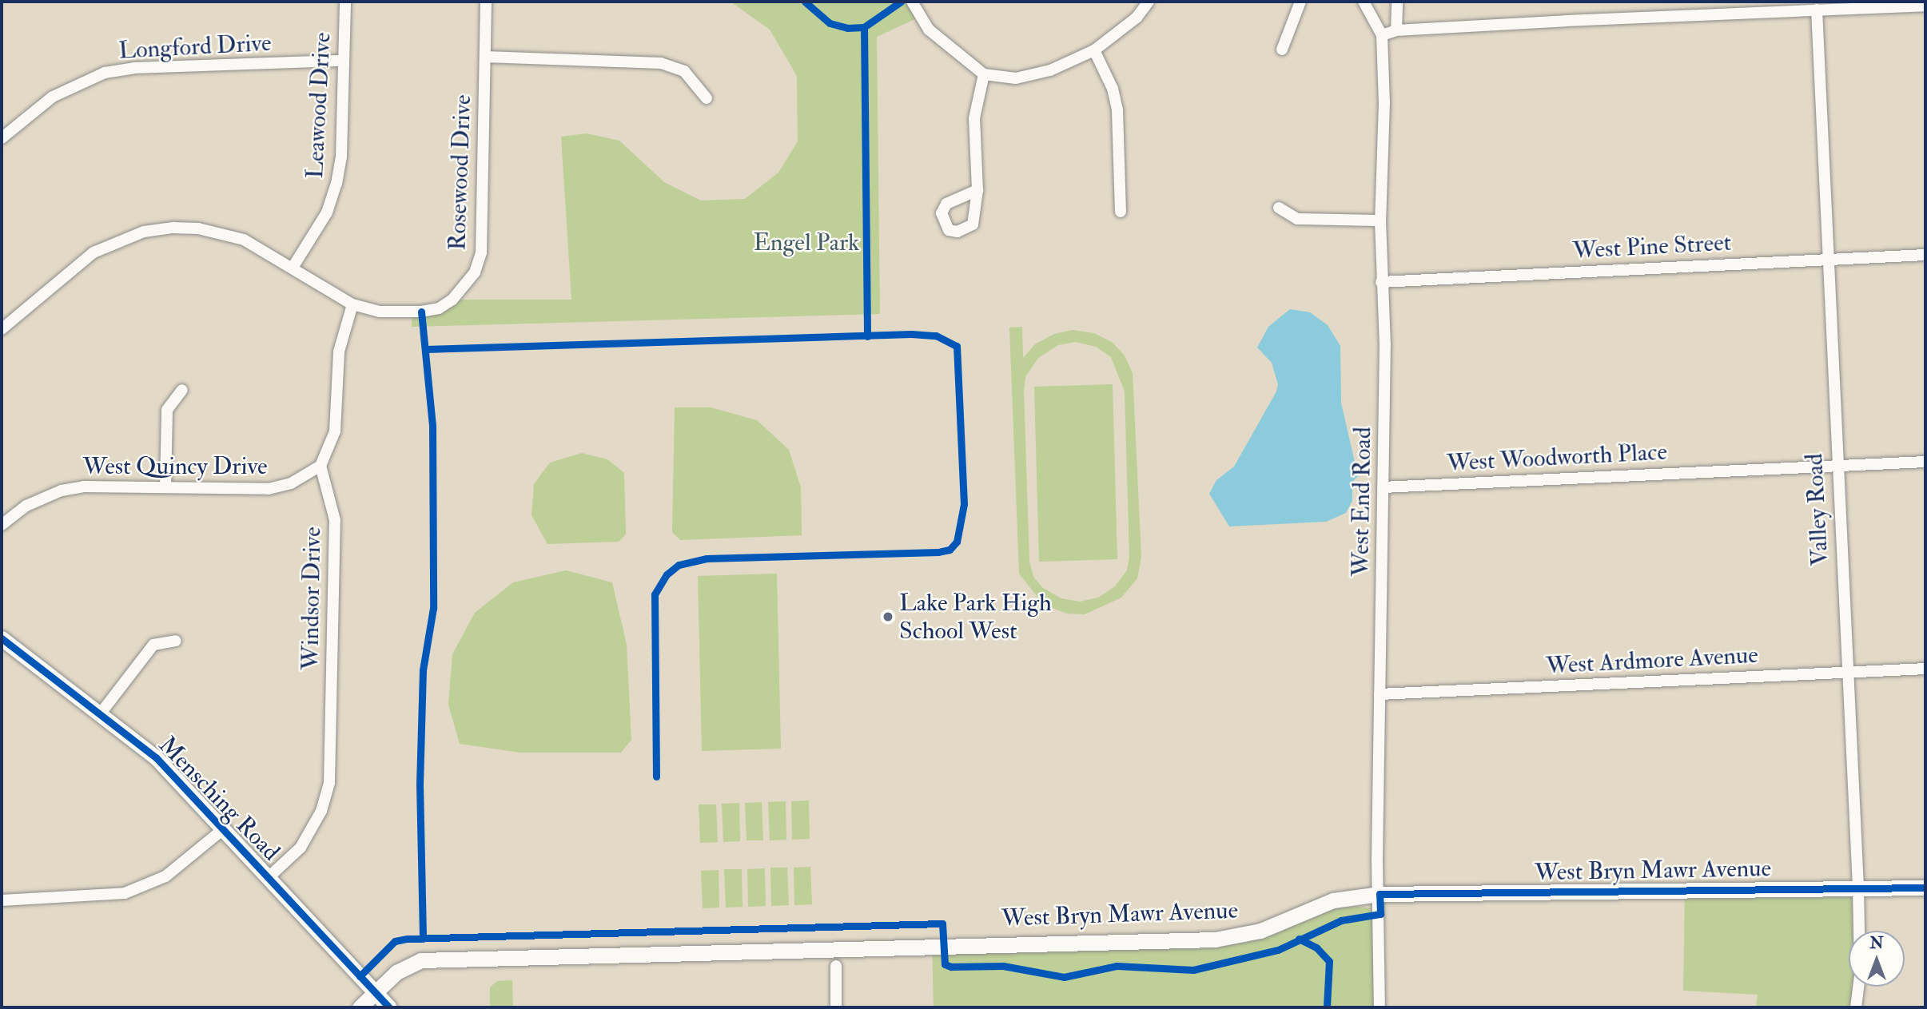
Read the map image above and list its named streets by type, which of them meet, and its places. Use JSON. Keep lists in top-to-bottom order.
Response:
{
  "streets": {
    "street": [
      "Longford Drive",
      "Leawood Drive",
      "Rosewood Drive",
      "West Pine Street",
      "West Woodworth Place",
      "West Quincy Drive",
      "West End Road",
      "Valley Road",
      "Windsor Drive",
      "West Ardmore Avenue",
      "Mensching Road",
      "West Bryn Mawr Avenue"
    ]
  },
  "crossings": [
    ["Longford Drive", "Leawood Drive"],
    ["Leawood Drive", "Rosewood Drive"],
    ["West Pine Street", "West End Road"],
    ["West Pine Street", "Valley Road"],
    ["West Woodworth Place", "West End Road"],
    ["West Woodworth Place", "Valley Road"],
    ["West Quincy Drive", "Windsor Drive"],
    ["West End Road", "West Ardmore Avenue"],
    ["West End Road", "West Bryn Mawr Avenue"],
    ["Valley Road", "West Ardmore Avenue"],
    ["Valley Road", "West Bryn Mawr Avenue"],
    ["Windsor Drive", "Mensching Road"],
    ["Mensching Road", "West Bryn Mawr Avenue"]
  ],
  "parks": ["Engel Park"],
  "places": ["Lake Park High School West"],
  "north": "top"
}
